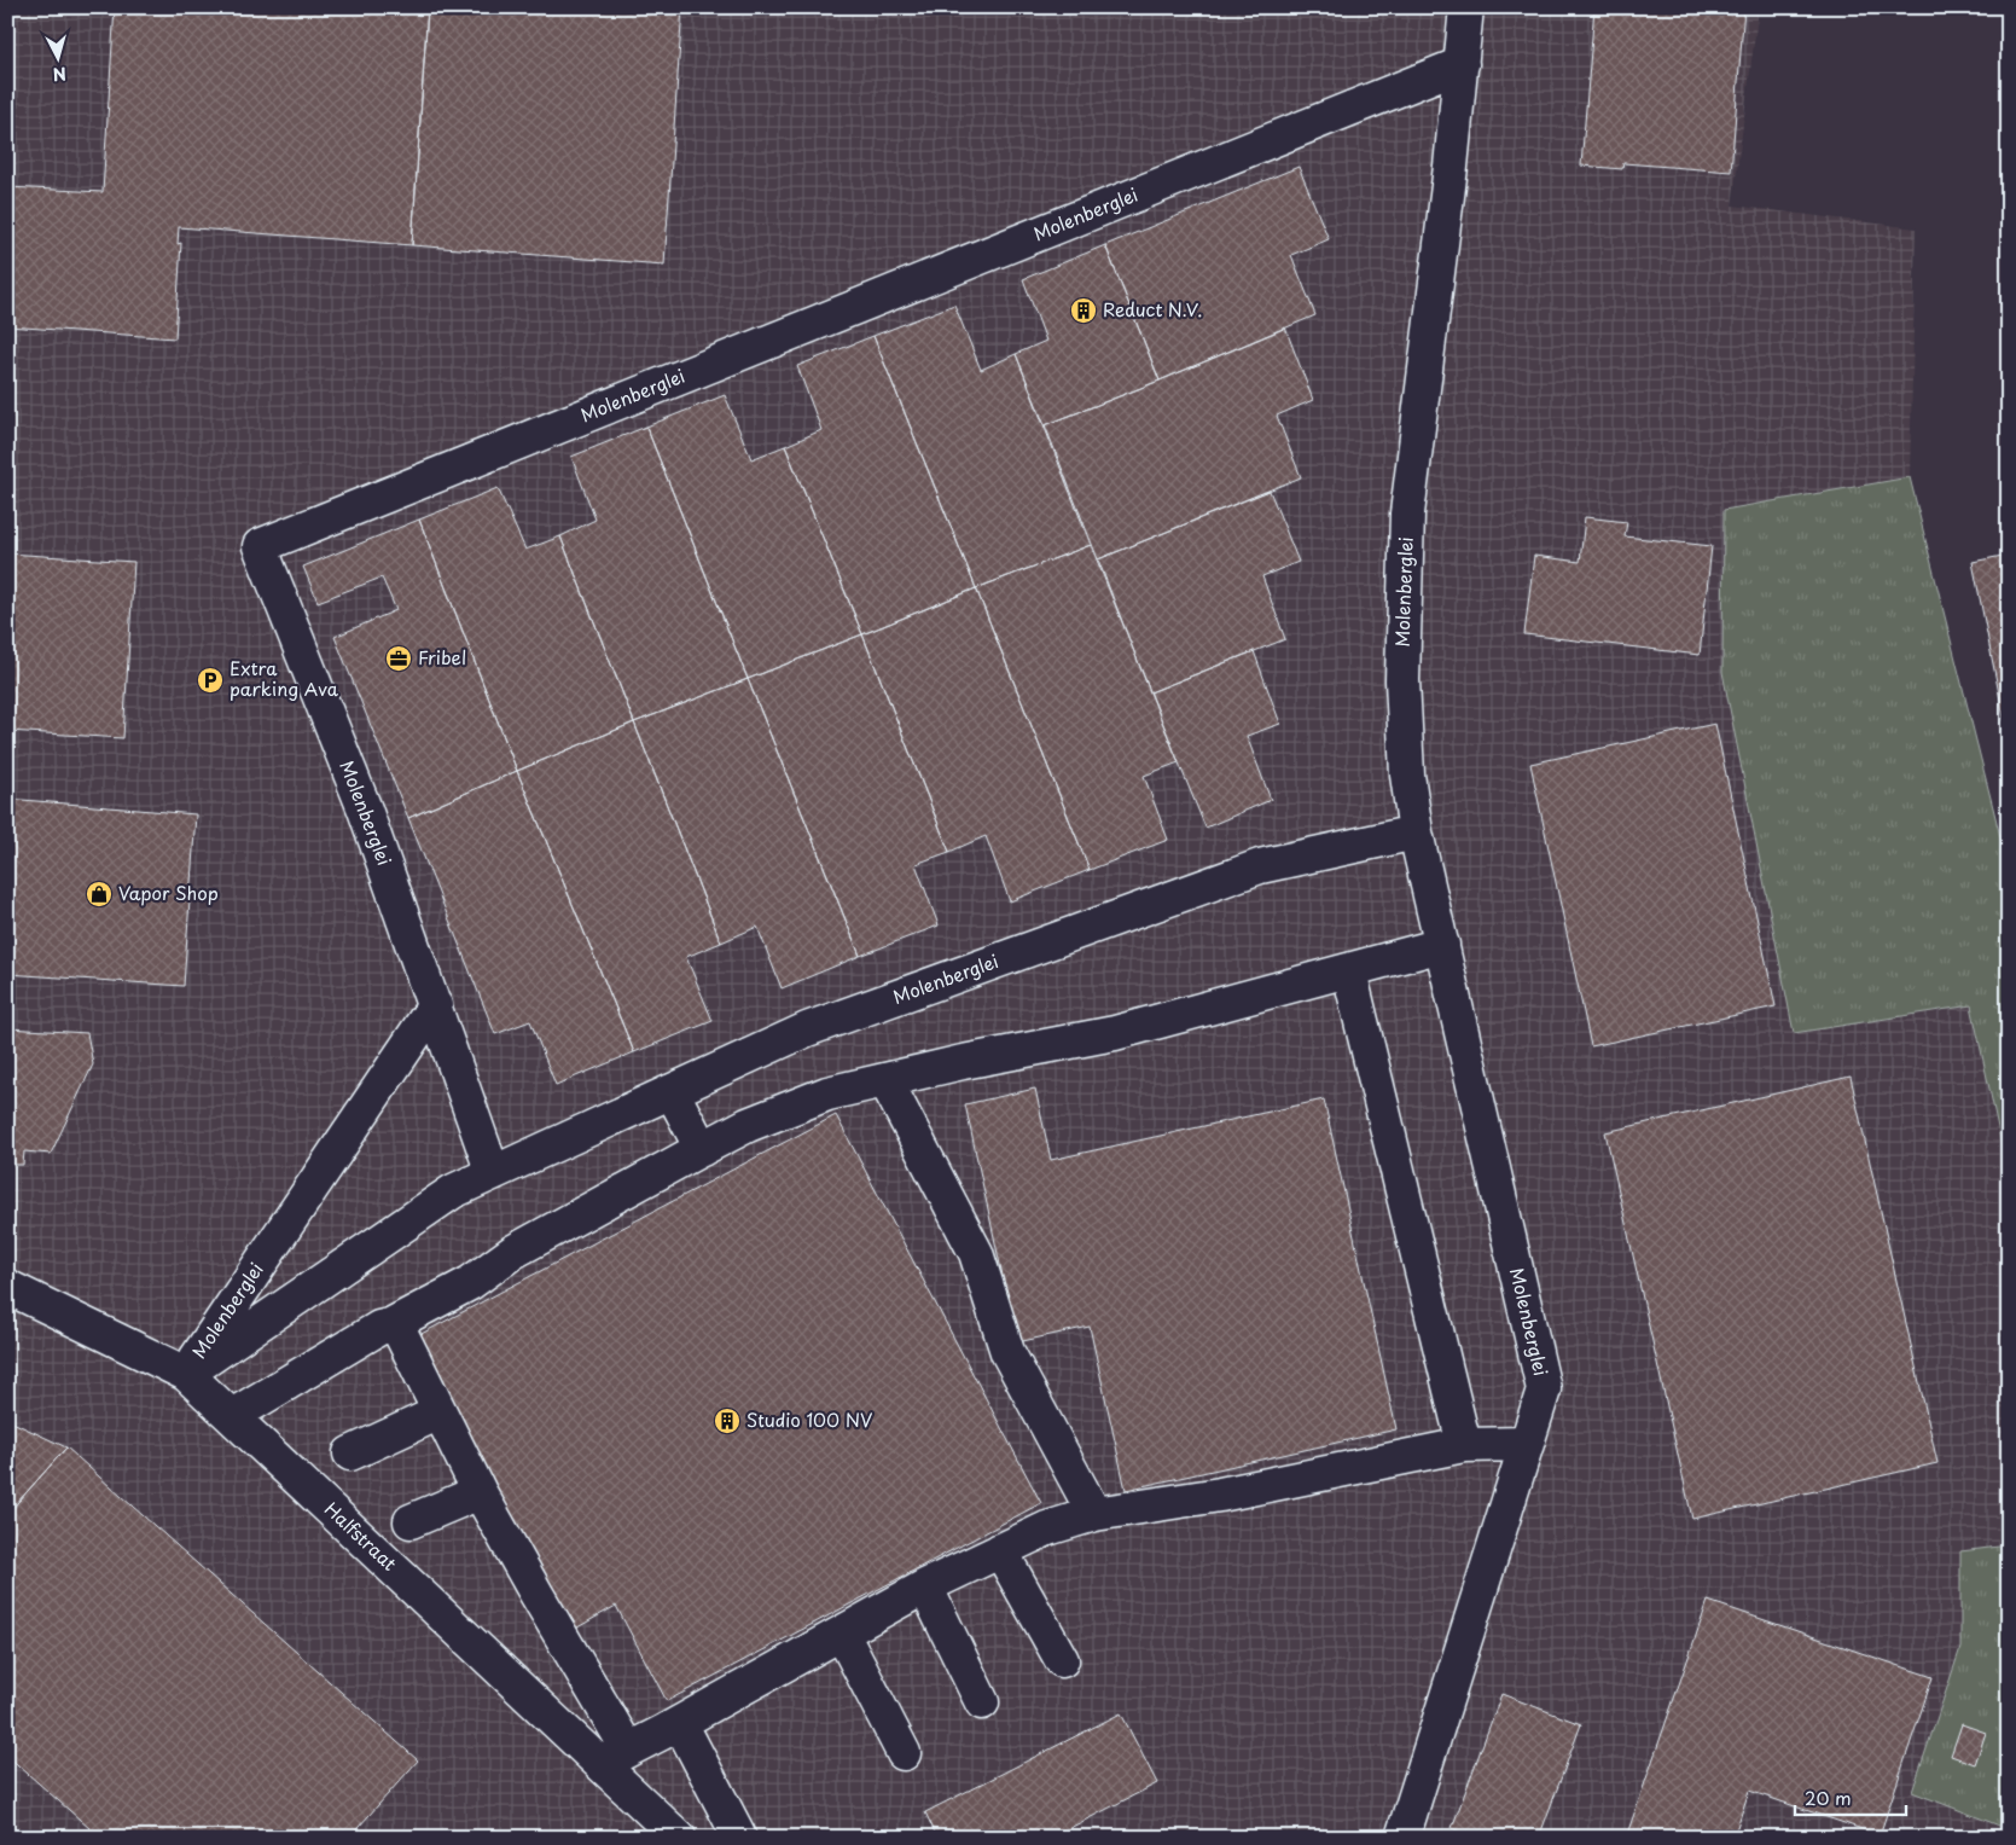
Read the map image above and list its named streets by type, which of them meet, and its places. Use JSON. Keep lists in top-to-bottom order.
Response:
{
  "streets": {
    "street": ["Molenberglei", "Halfstraat"]
  },
  "crossings": [
    ["Molenberglei", "Halfstraat"]
  ],
  "places": {
    "building": ["Reduct N.V.", "Studio 100 NV"],
    "office": ["Fribel"],
    "parking": ["Extra parking Ava"],
    "shop": ["Vapor Shop"]
  },
  "scale_bar": "20 m",
  "north": "bottom"
}
